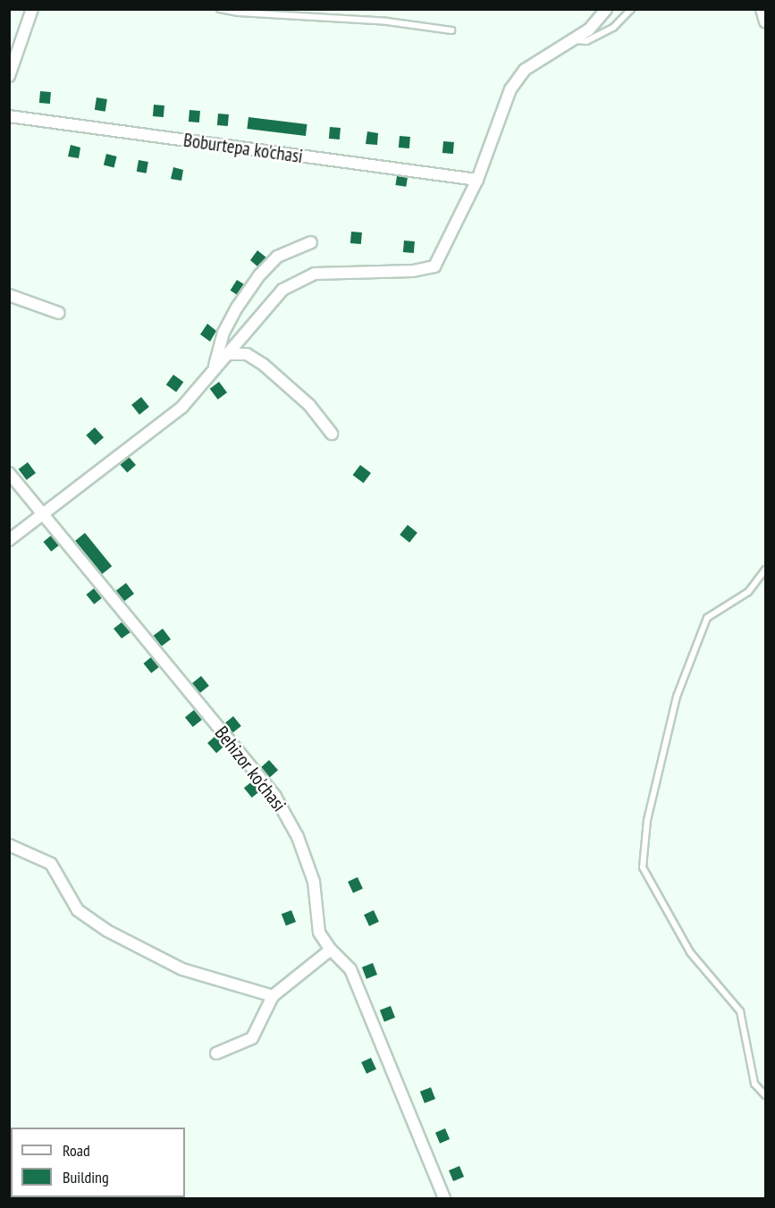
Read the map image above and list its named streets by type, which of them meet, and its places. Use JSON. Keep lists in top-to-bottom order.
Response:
{
  "streets": {
    "street": ["Boburtepa ko'chasi", "Behizor ko'chasi"]
  },
  "legend": ["Road", "Building"]
}
